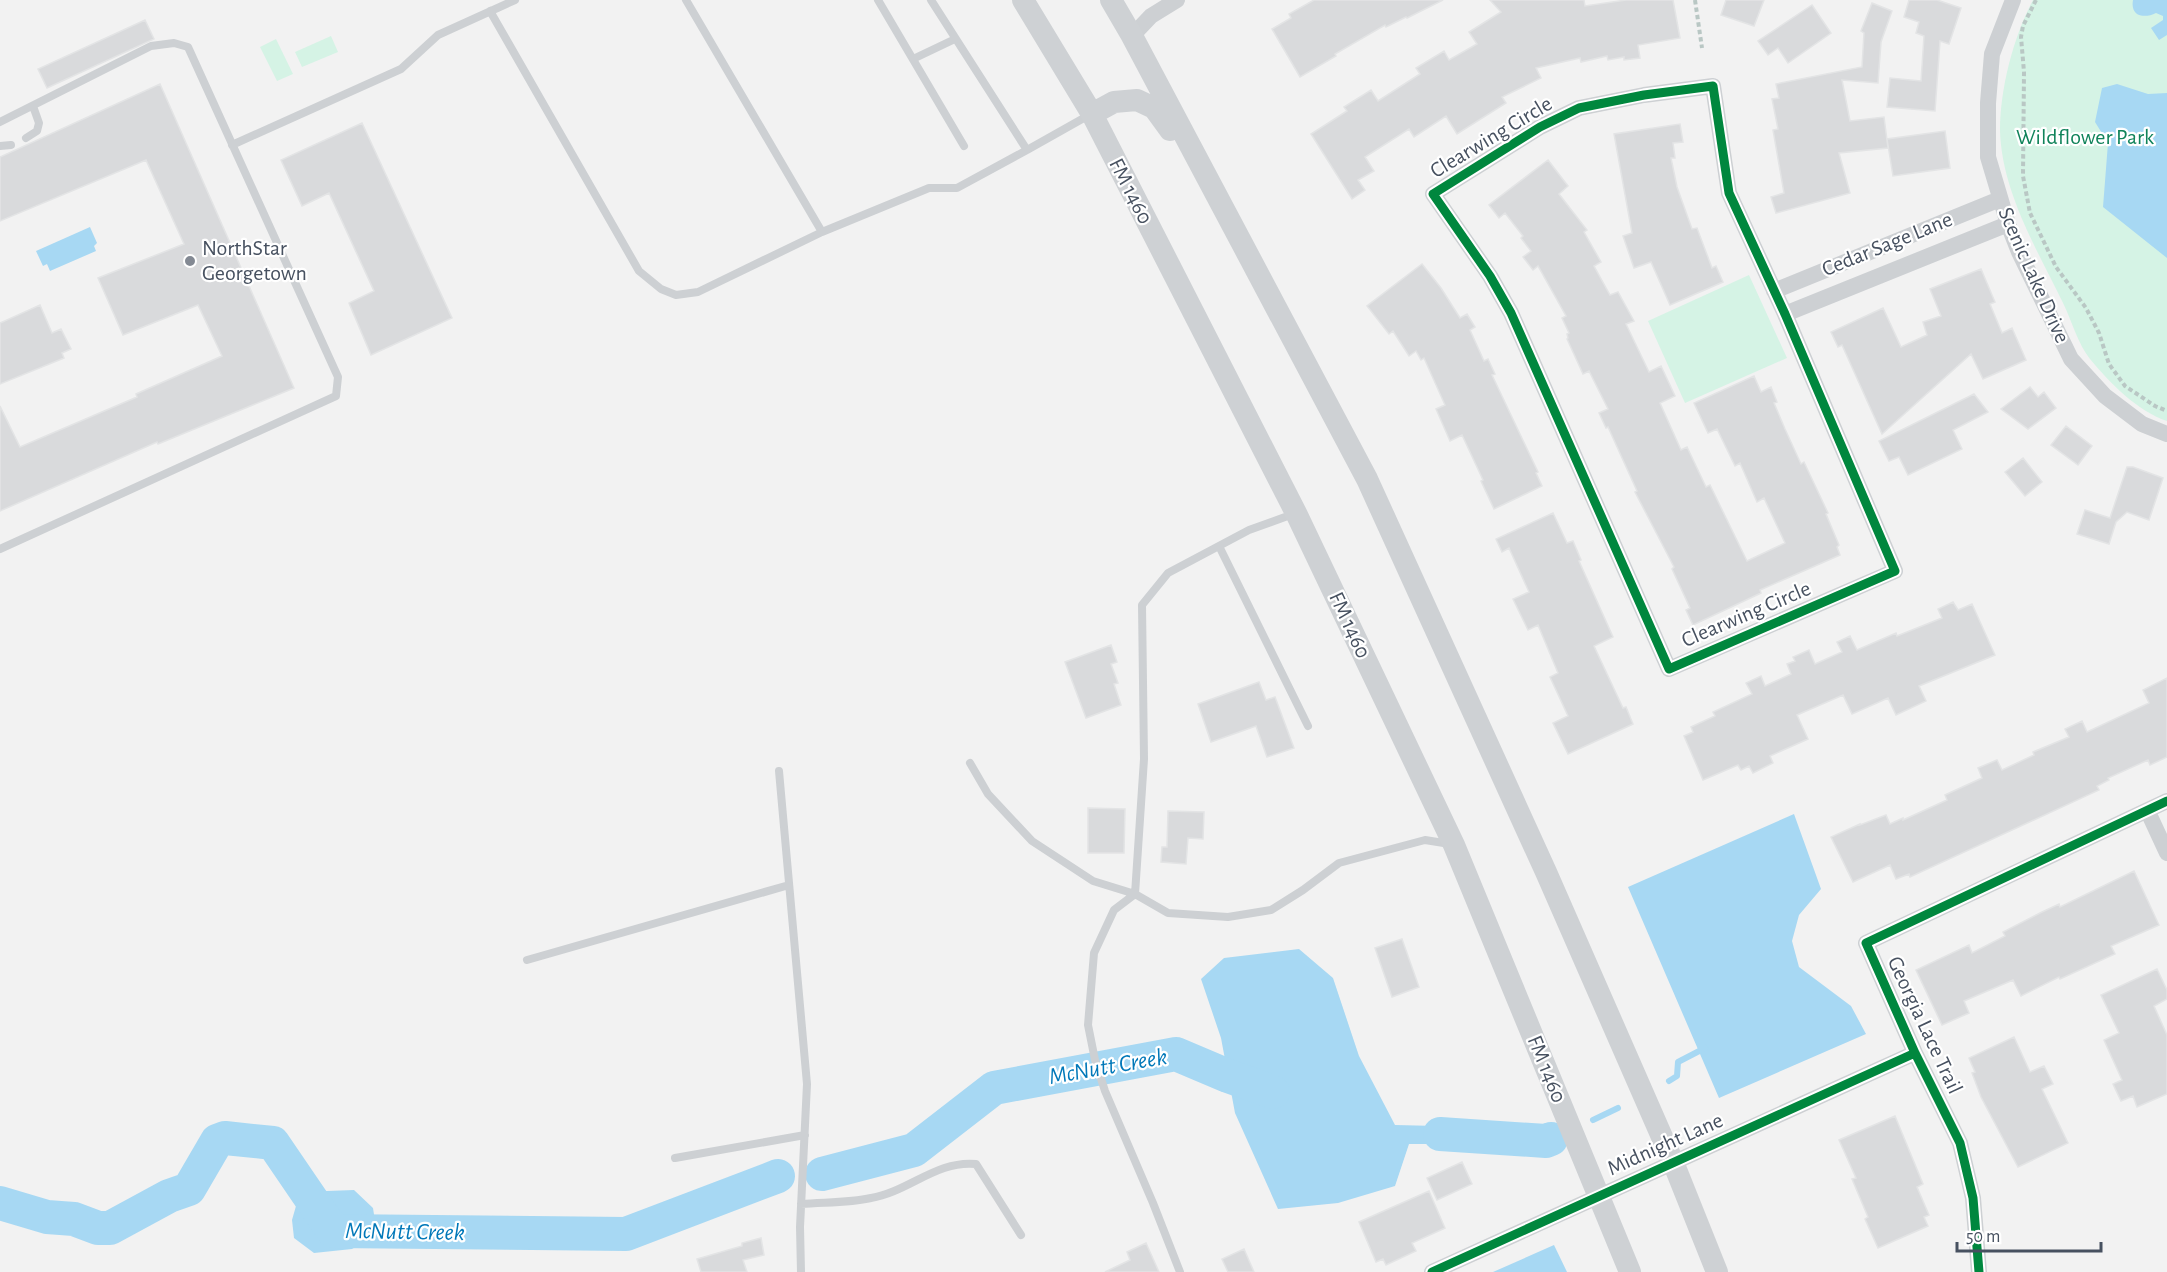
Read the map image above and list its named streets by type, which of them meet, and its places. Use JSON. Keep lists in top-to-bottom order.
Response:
{
  "streets": {
    "main road": ["FM 1460"],
    "street": [
      "Clearwing Circle",
      "Cedar Sage Lane",
      "Scenic Lake Drive",
      "Georgia Lace Trail",
      "Midnight Lane"
    ]
  },
  "crossings": [
    ["Clearwing Circle", "Cedar Sage Lane"],
    ["FM 1460", "Midnight Lane"],
    ["Cedar Sage Lane", "Scenic Lake Drive"],
    ["Georgia Lace Trail", "Midnight Lane"]
  ],
  "water": ["McNutt Creek"],
  "parks": ["Wildflower Park"],
  "places": ["NorthStar Georgetown"],
  "scale_bar": "50 m"
}
